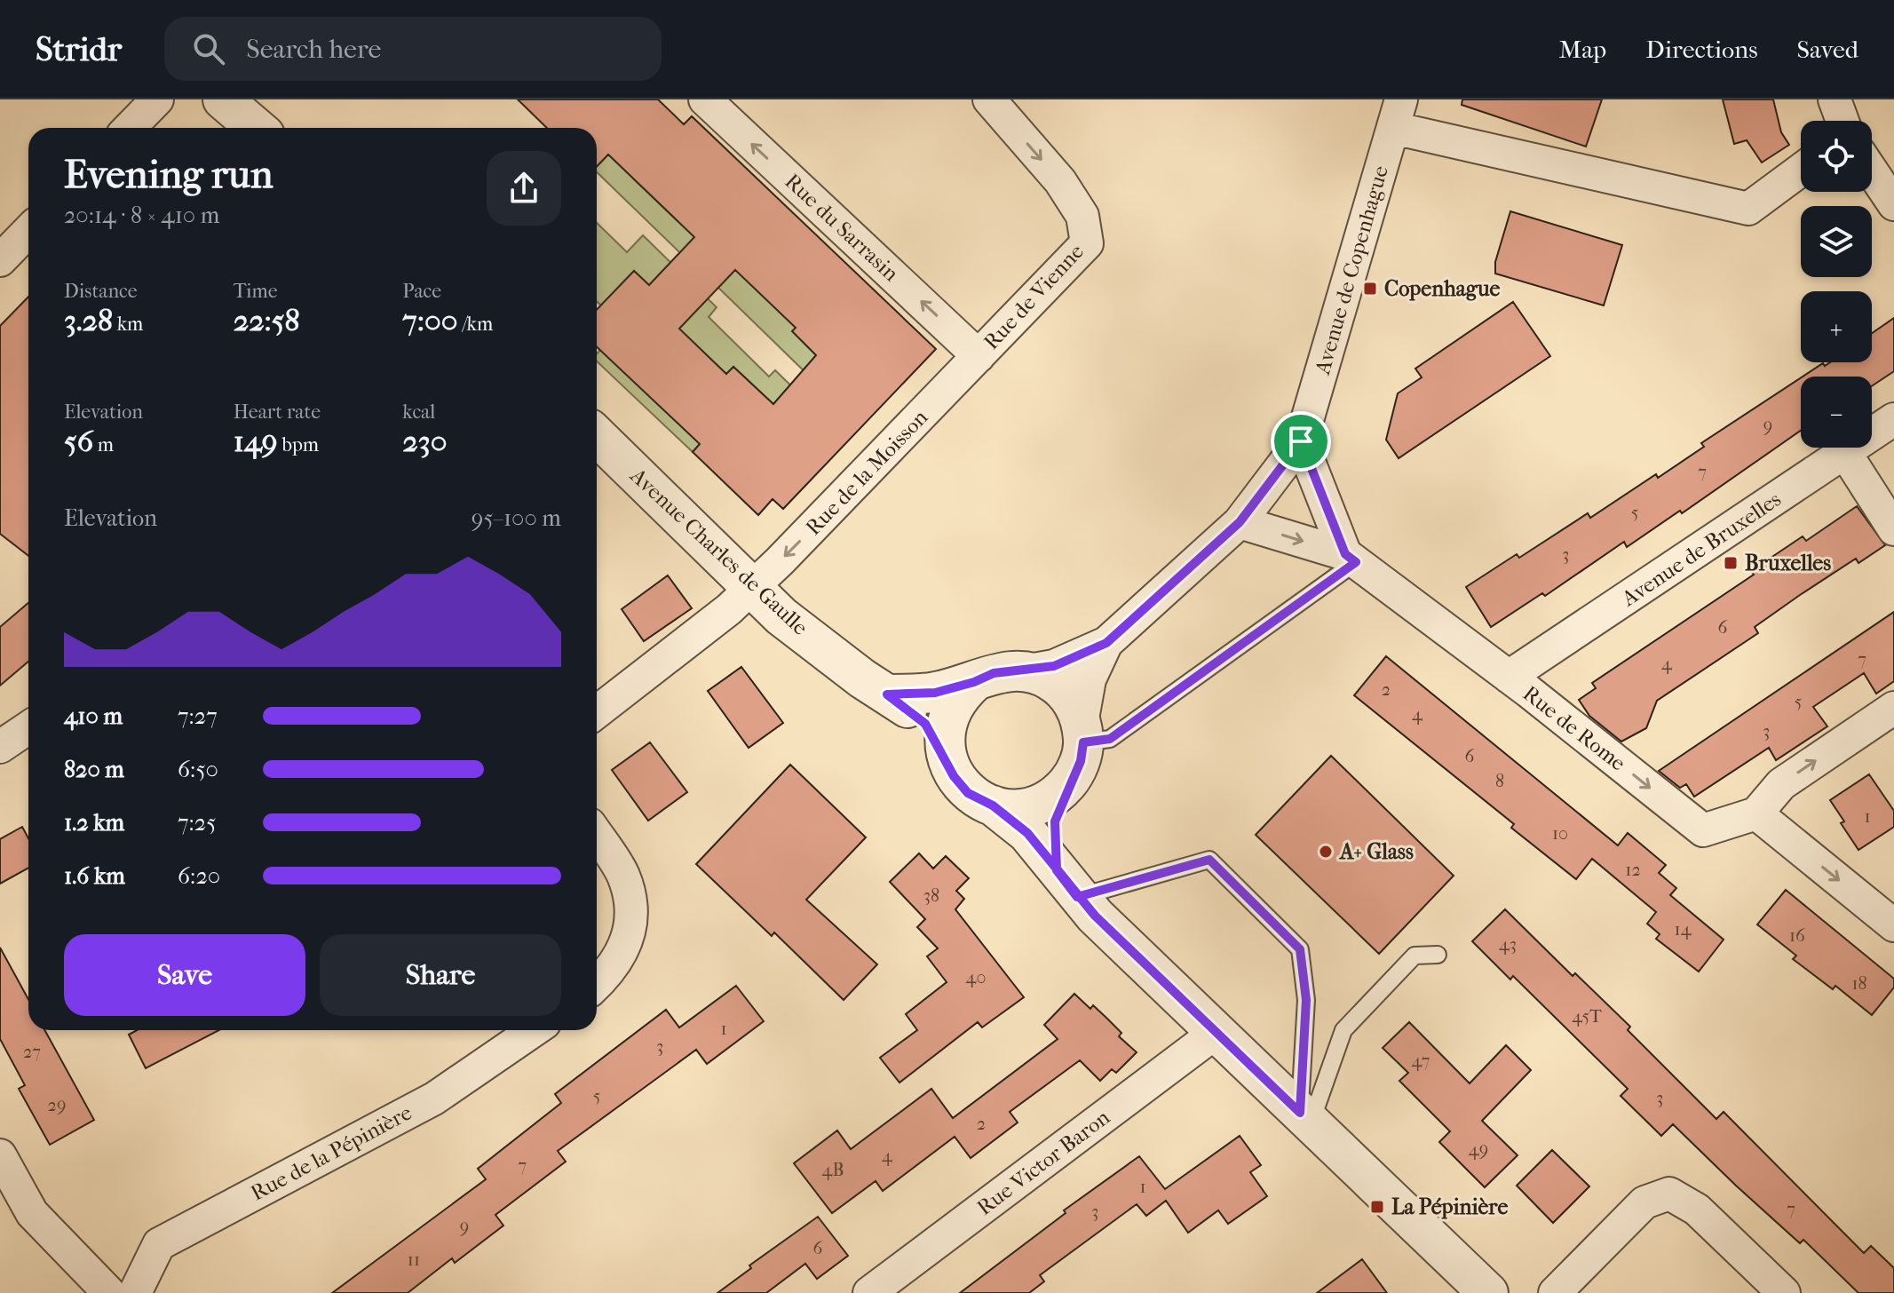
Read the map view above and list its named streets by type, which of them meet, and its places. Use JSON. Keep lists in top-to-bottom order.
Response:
{
  "streets": {
    "street": [
      "Rue du Sarrasin",
      "Avenue de Copenhague",
      "Rue de Vienne",
      "Rue de la Moisson",
      "Avenue de Bruxelles",
      "Avenue Charles de Gaulle",
      "Rue de Rome",
      "Rue de la Pépinière",
      "Rue Victor Baron"
    ]
  },
  "crossings": [
    ["Rue du Sarrasin", "Rue de Vienne"],
    ["Rue du Sarrasin", "Rue de la Moisson"],
    ["Rue de Vienne", "Rue de la Moisson"],
    ["Rue de la Moisson", "Avenue Charles de Gaulle"],
    ["Avenue de Bruxelles", "Rue de Rome"]
  ],
  "one_way": ["Rue du Sarrasin", "Rue de la Moisson", "Rue de Rome"],
  "places": {
    "transit": ["Copenhague", "Bruxelles", "La Pépinière"],
    "other": ["A+ Glass"]
  },
  "house_numbers": [
    "9",
    "7",
    "5",
    "3",
    "6",
    "7",
    "4",
    "2",
    "5",
    "4",
    "3",
    "6",
    "8",
    "1",
    "10",
    "12",
    "38",
    "14",
    "16",
    "43",
    "40",
    "18",
    "45T",
    "1",
    "3",
    "27",
    "47",
    "5",
    "3",
    "29",
    "2",
    "49",
    "4",
    "7",
    "4B",
    "1",
    "7",
    "3",
    "9",
    "6",
    "11"
  ],
  "page": {
    "header": "Stridr",
    "search": "Search here",
    "nav": ["Map", "Directions", "Saved"],
    "map_buttons": ["+", "−"],
    "heading": ["Evening run", "20:14 · 8 × 410 m"],
    "stats": [
      ["Distance", "3.28 km"],
      ["Time", "22:58"],
      ["Pace", "7:00 /km"],
      ["Elevation", "56 m"],
      ["Heart rate", "149 bpm"],
      ["kcal", "230"]
    ],
    "chart": ["Elevation", "95–100 m"],
    "list": [
      {
        "name": "410 m",
        "note": "7:27"
      },
      {
        "name": "820 m",
        "note": "6:50"
      },
      {
        "name": "1.2 km",
        "note": "7:25"
      },
      {
        "name": "1.6 km",
        "note": "6:20"
      }
    ],
    "buttons": ["Save", "Share"]
  }
}
